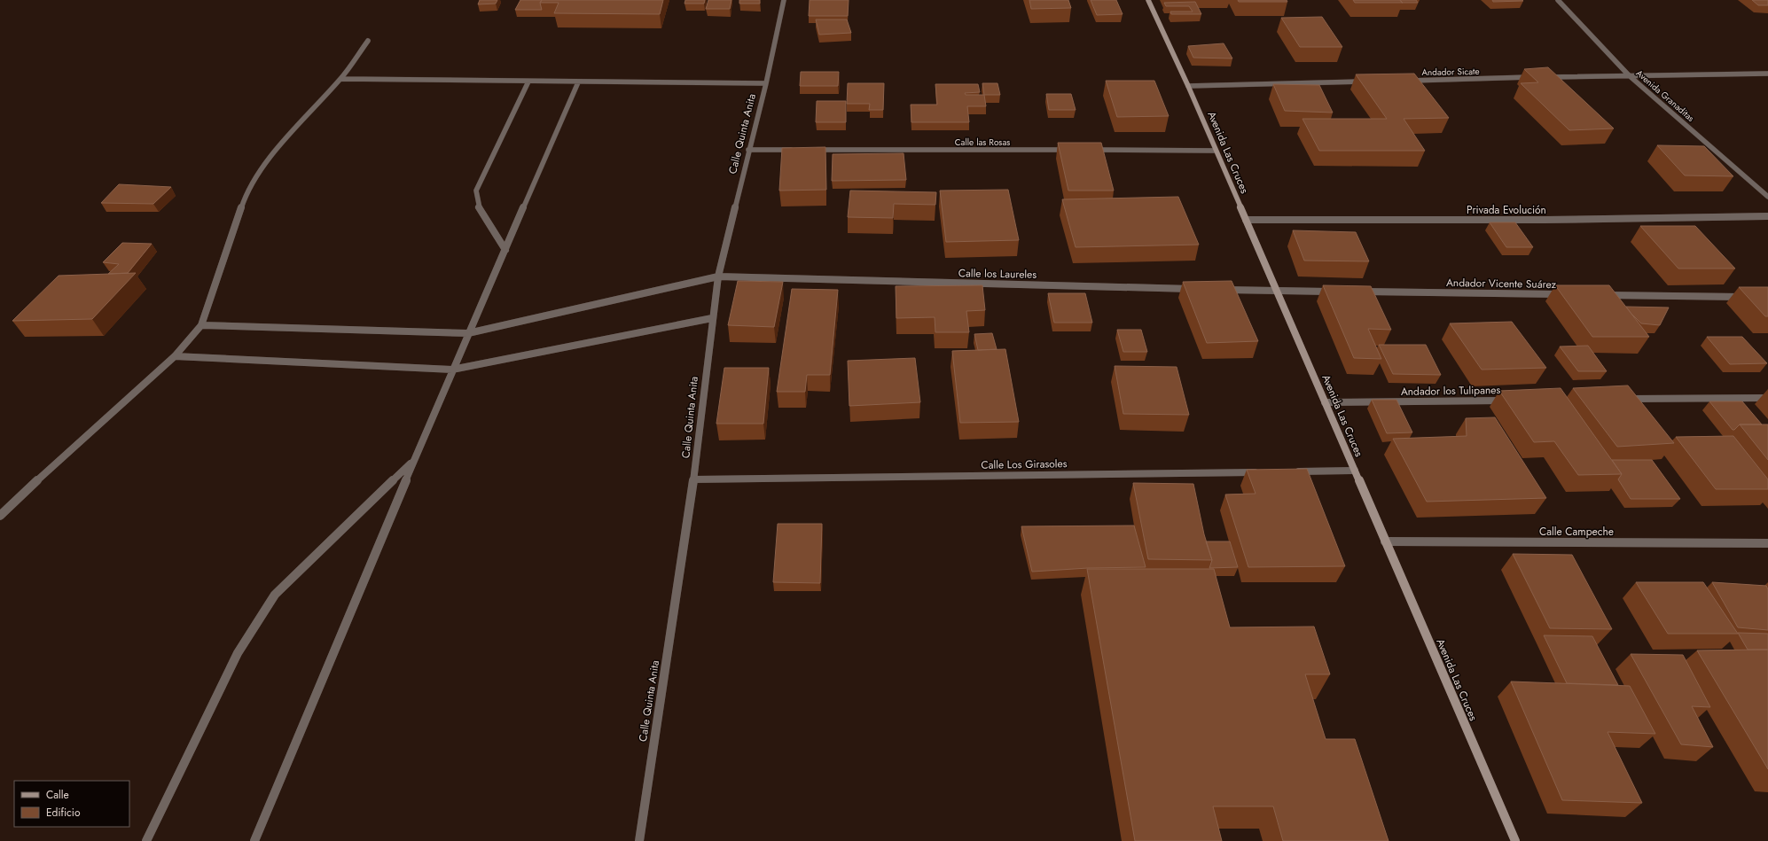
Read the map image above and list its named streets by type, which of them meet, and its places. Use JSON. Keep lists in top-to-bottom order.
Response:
{
  "streets": {
    "street": [
      "Andador Sicate",
      "Avenida Granaditas",
      "Calle Quinta Anita",
      "Calle las Rosas",
      "Avenida Las Cruces",
      "Privada Evolución",
      "Calle los Laureles",
      "Andador Vicente Suárez",
      "Andador los Tulipanes",
      "Calle Los Girasoles",
      "Calle Campeche"
    ]
  },
  "crossings": [
    ["Calle Quinta Anita", "Calle los Laureles"],
    ["Calle Quinta Anita", "Calle Los Girasoles"],
    ["Avenida Las Cruces", "Privada Evolución"],
    ["Avenida Las Cruces", "Andador los Tulipanes"],
    ["Avenida Las Cruces", "Calle Campeche"]
  ],
  "legend": ["Calle", "Edificio"]
}
